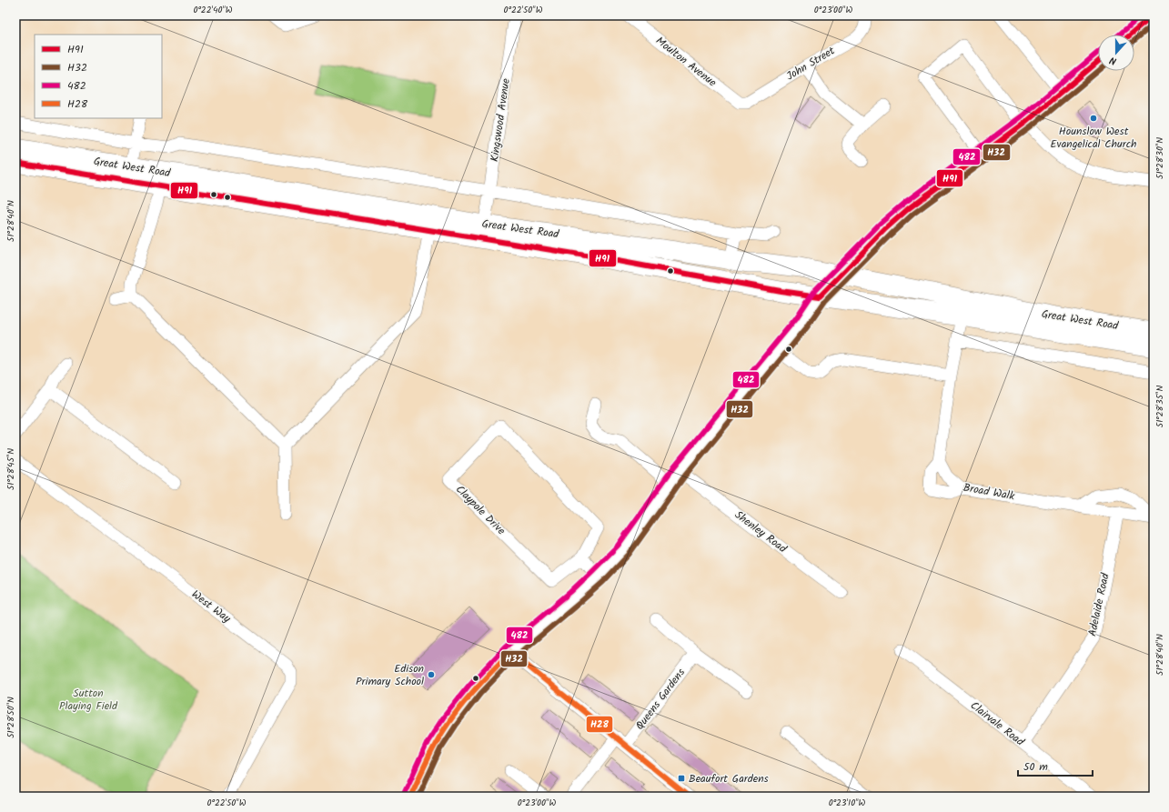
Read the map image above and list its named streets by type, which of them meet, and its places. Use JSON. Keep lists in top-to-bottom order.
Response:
{
  "streets": {
    "highway": ["Great West Road"],
    "street": [
      "Moulton Avenue",
      "John Street",
      "Kingswood Avenue",
      "Broad Walk",
      "Claypole Drive",
      "Shenley Road",
      "Adelaide Road",
      "West Way",
      "Queens Gardens",
      "Clairvale Road"
    ]
  },
  "crossings": [
    ["Moulton Avenue", "John Street"],
    ["Kingswood Avenue", "Great West Road"],
    ["Broad Walk", "Adelaide Road"],
    ["Adelaide Road", "Clairvale Road"]
  ],
  "parks": ["Sutton Playing Field"],
  "places": {
    "other": ["Hounslow West Evangelical Church", "Edison Primary School"],
    "transit": ["Beaufort Gardens"]
  },
  "lines": [
    "transit line H91",
    "transit line 482",
    "transit line H32",
    "transit line H28"
  ],
  "legend": [
    "H91",
    "H32",
    "482",
    "H28"
  ],
  "scale_bar": "50 m",
  "north": "bottom",
  "coordinates": [
    "0°22'40\"W",
    "0°22'50\"W",
    "0°23'00\"W",
    "51°28'30\"N",
    "51°28'40\"N",
    "51°28'35\"N",
    "51°28'45\"N",
    "51°28'50\"N",
    "0°23'10\"W"
  ]
}
